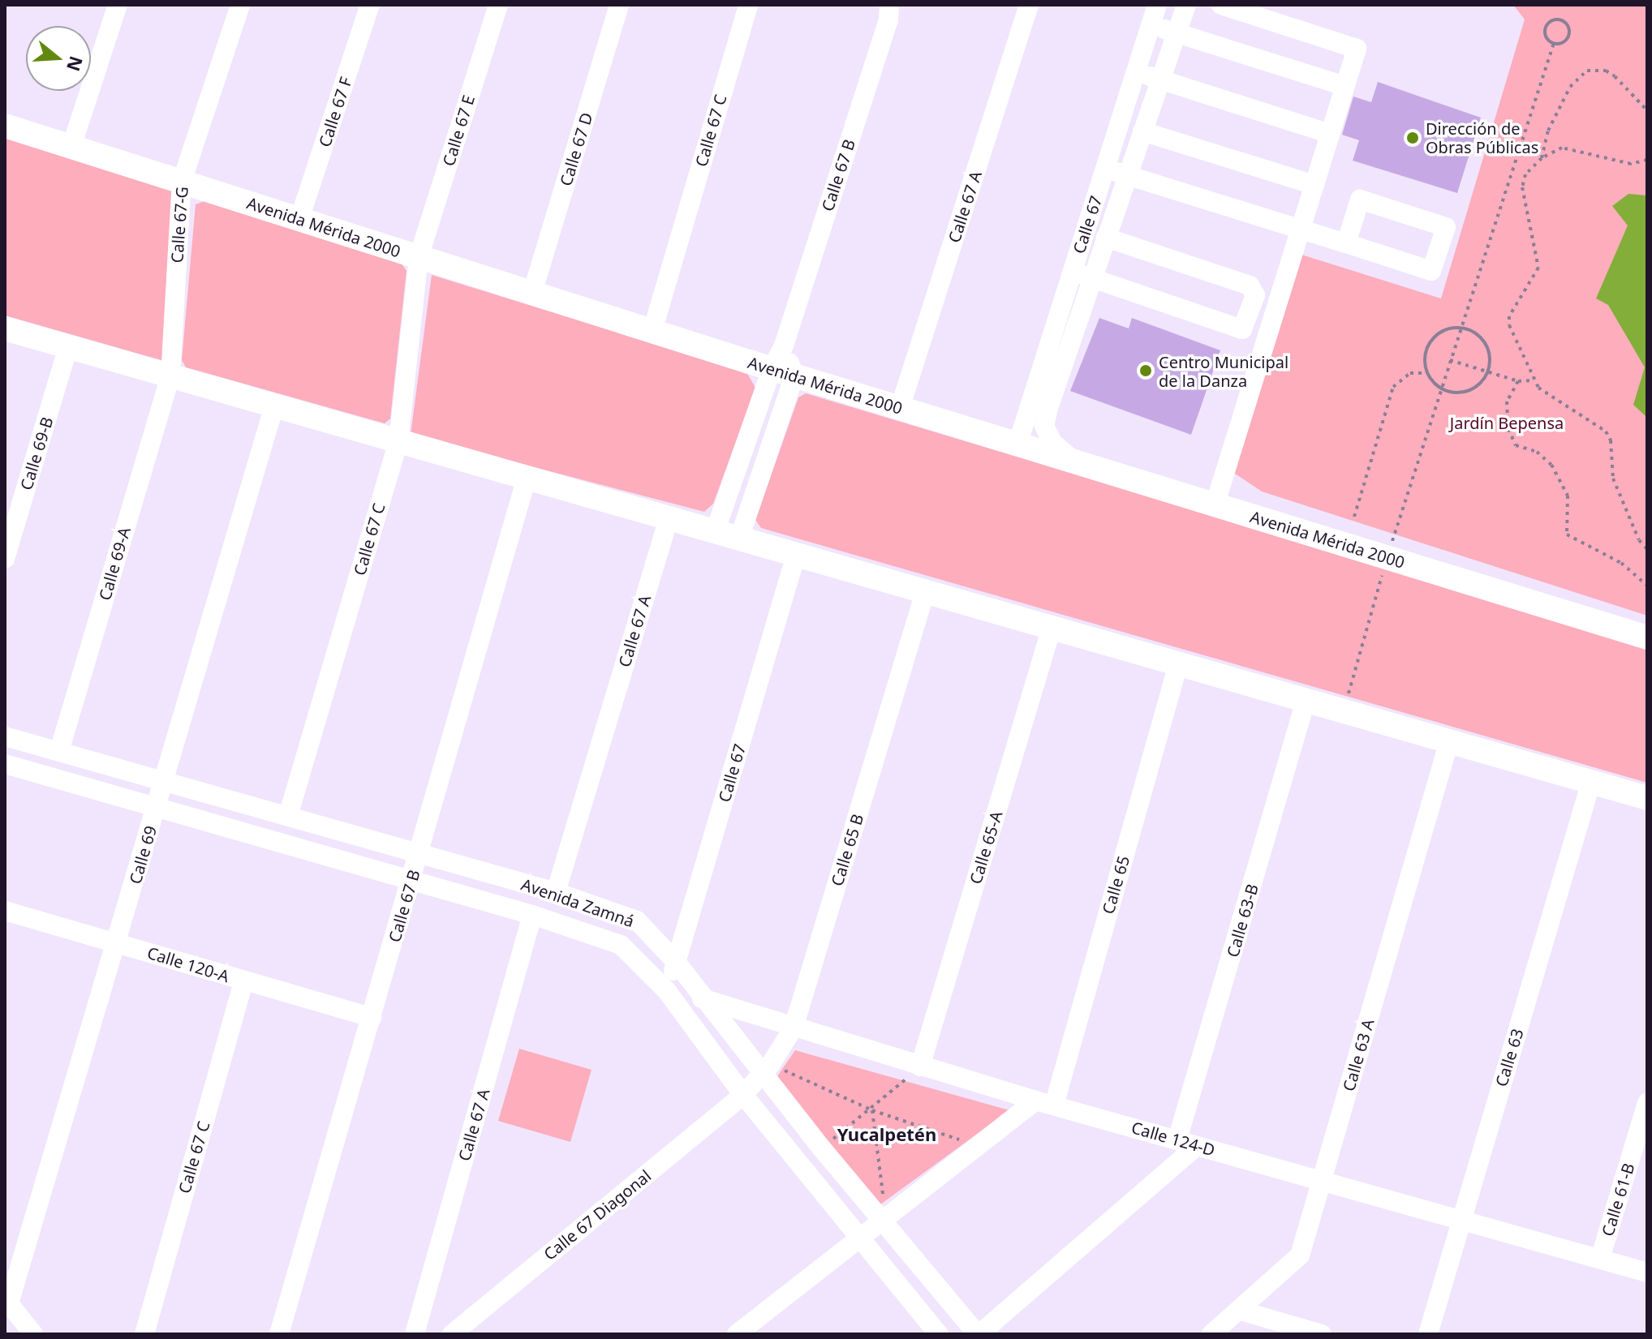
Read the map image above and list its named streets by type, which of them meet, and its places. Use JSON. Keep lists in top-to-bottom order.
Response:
{
  "streets": {
    "main road": ["Avenida Mérida 2000"],
    "street": [
      "Calle 67 F",
      "Calle 67 E",
      "Calle 67 C",
      "Calle 67 D",
      "Calle 67 B",
      "Calle 67 A",
      "Calle 67-G",
      "Calle 67",
      "Calle 69-B",
      "Calle 69-A",
      "Calle 65-A",
      "Calle 65 B",
      "Calle 69",
      "Calle 65",
      "Avenida Zamná",
      "Calle 63-B",
      "Calle 120-A",
      "Calle 63 A",
      "Calle 63",
      "Calle 124-D",
      "Calle 61-B",
      "Calle 67 Diagonal"
    ]
  },
  "crossings": [
    ["Calle 67 F", "Avenida Mérida 2000"],
    ["Calle 67 E", "Calle 67 C"],
    ["Calle 67 E", "Avenida Mérida 2000"],
    ["Calle 67 C", "Avenida Mérida 2000"],
    ["Calle 67 C", "Avenida Zamná"],
    ["Calle 67 C", "Calle 120-A"],
    ["Calle 67 D", "Avenida Mérida 2000"],
    ["Calle 67 B", "Avenida Mérida 2000"],
    ["Calle 67 B", "Avenida Zamná"],
    ["Calle 67 B", "Calle 120-A"],
    ["Calle 67 A", "Avenida Mérida 2000"],
    ["Calle 67 A", "Avenida Zamná"],
    ["Calle 67-G", "Avenida Mérida 2000"],
    ["Calle 67-G", "Calle 69-A"],
    ["Calle 67", "Avenida Mérida 2000"],
    ["Calle 67", "Avenida Zamná"],
    ["Calle 69-A", "Avenida Zamná"],
    ["Calle 65-A", "Calle 124-D"],
    ["Calle 65 B", "Avenida Zamná"],
    ["Calle 65 B", "Calle 124-D"],
    ["Calle 65 B", "Calle 67 Diagonal"],
    ["Calle 69", "Avenida Zamná"],
    ["Calle 69", "Calle 120-A"],
    ["Calle 65", "Calle 124-D"],
    ["Avenida Zamná", "Calle 124-D"],
    ["Avenida Zamná", "Calle 67 Diagonal"],
    ["Calle 63-B", "Calle 124-D"],
    ["Calle 63 A", "Calle 124-D"],
    ["Calle 63", "Calle 124-D"],
    ["Calle 124-D", "Calle 61-B"]
  ],
  "districts": ["Yucalpetén"],
  "parks": ["Jardín Bepensa"],
  "places": ["Dirección de Obras Públicas", "Centro Municipal de la Danza"],
  "north": "right"
}
